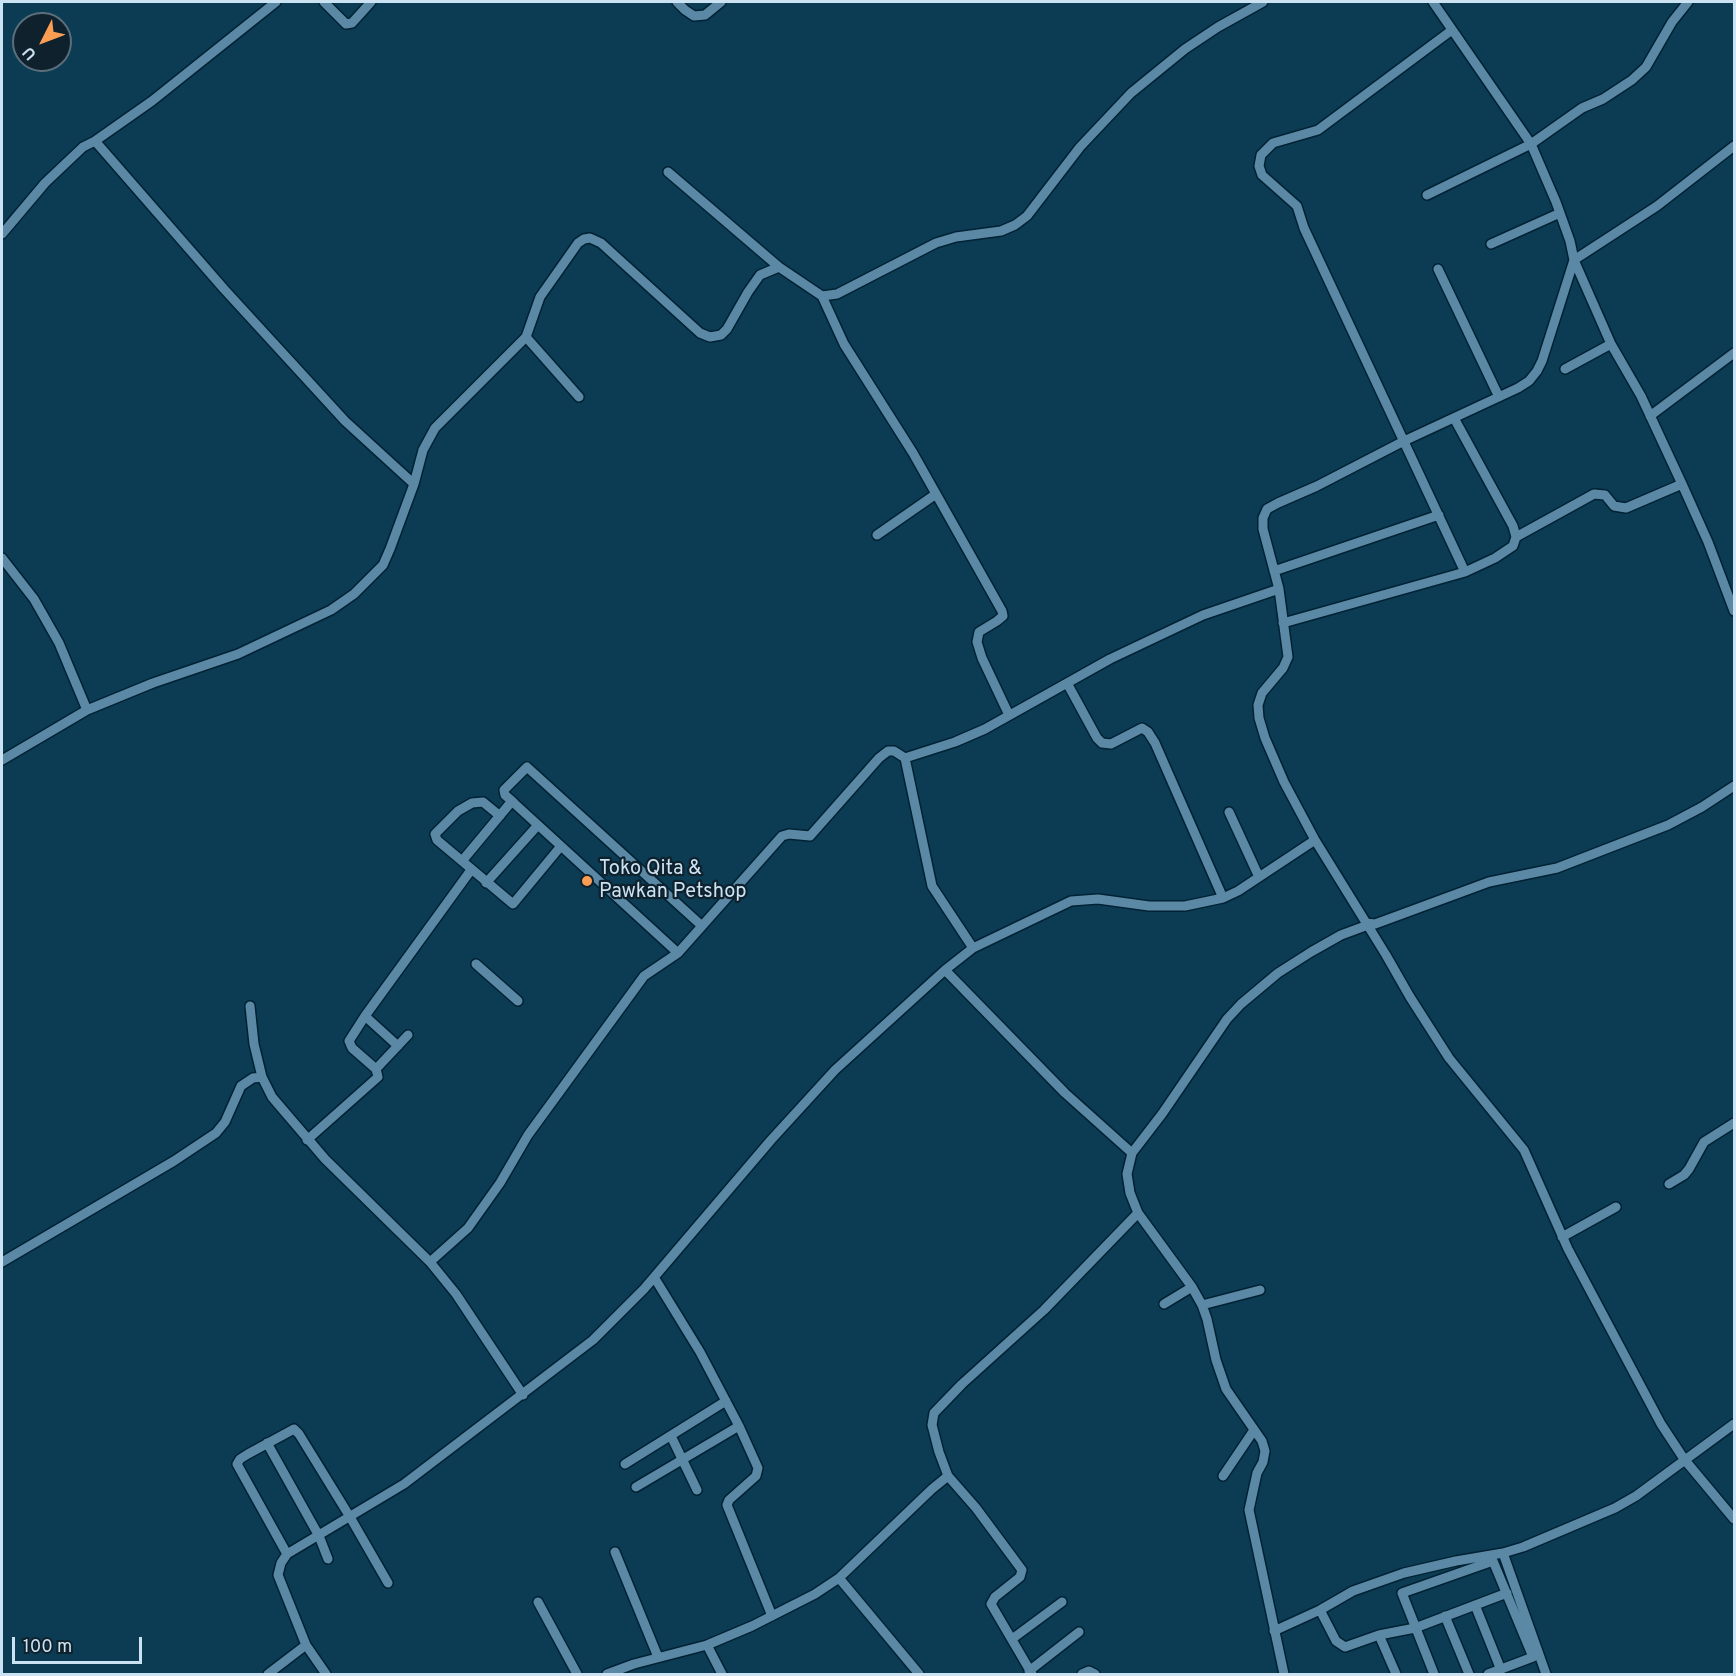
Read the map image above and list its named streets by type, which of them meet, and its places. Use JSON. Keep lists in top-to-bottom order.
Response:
{
  "places": ["Toko Qita & Pawkan Petshop"],
  "scale_bar": "100 m",
  "north": "bottom left"
}
